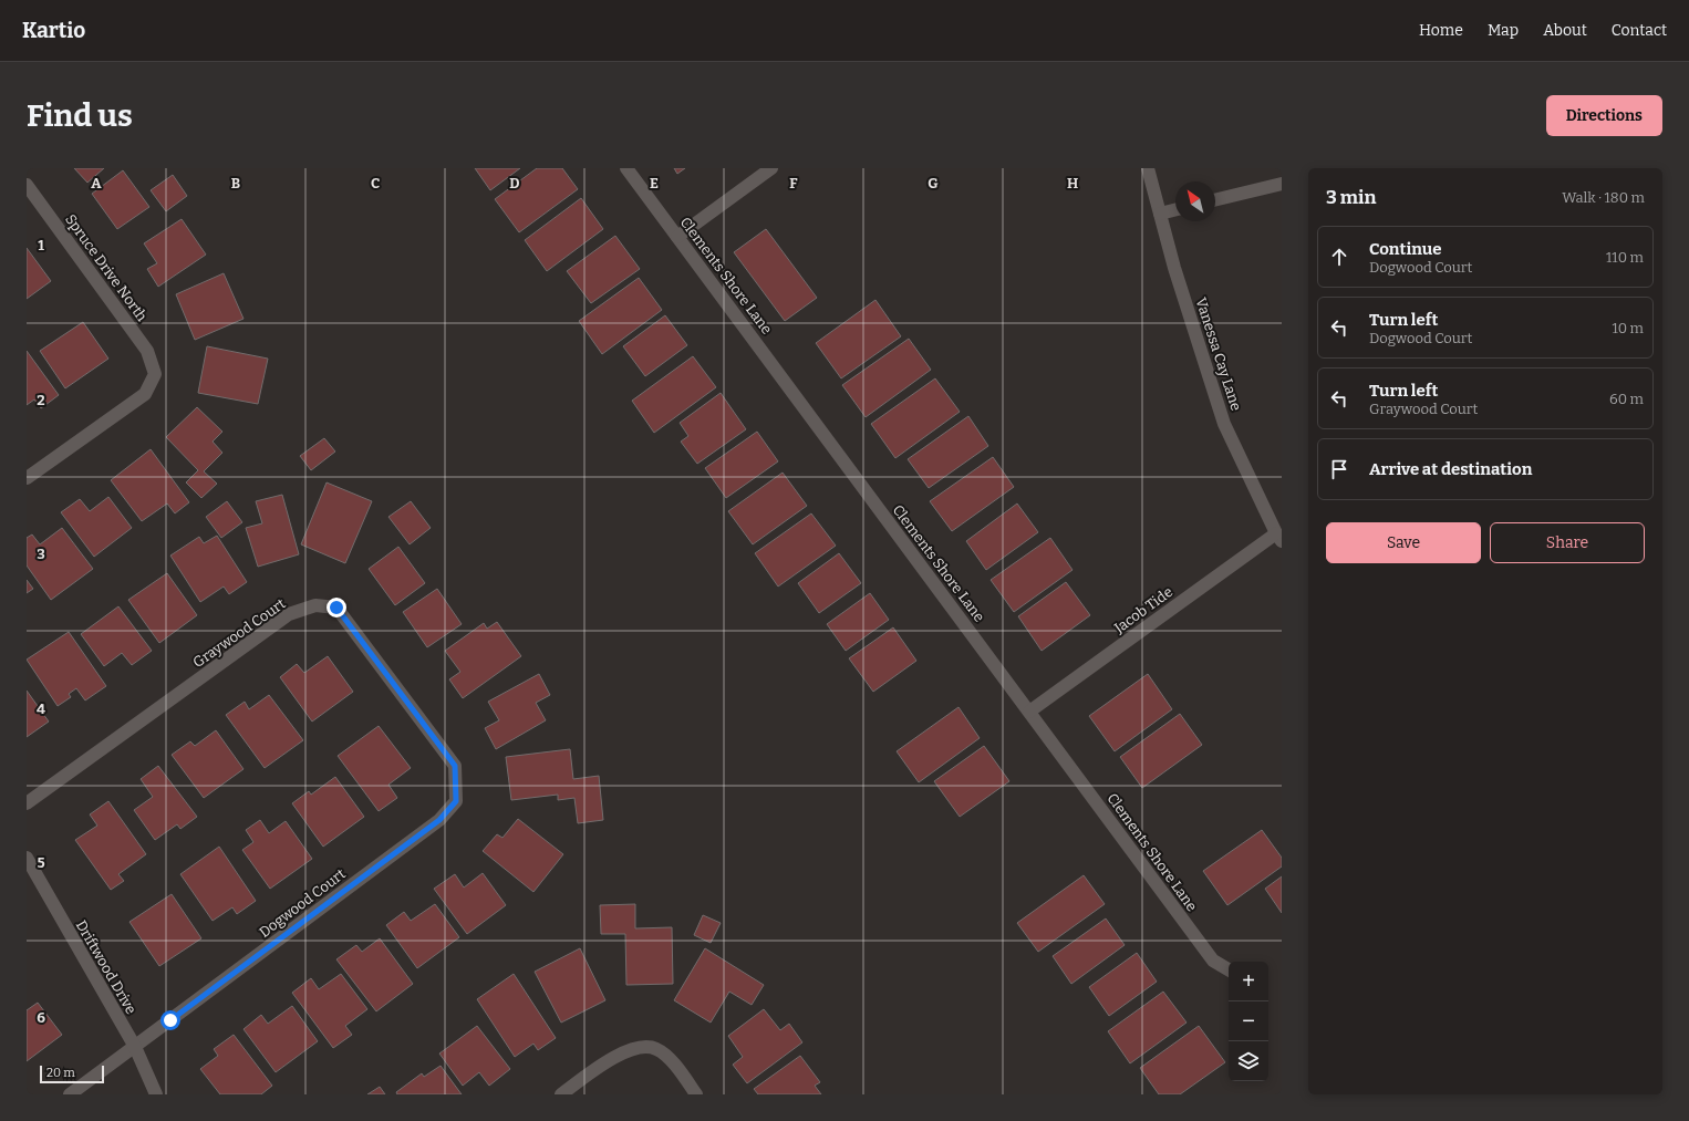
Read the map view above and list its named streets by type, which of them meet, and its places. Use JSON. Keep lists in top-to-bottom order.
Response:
{
  "streets": {
    "street": [
      "Spruce Drive North",
      "Clements Shore Lane",
      "Vanessa Cay Lane",
      "Jacob Tide",
      "Graywood Court",
      "Dogwood Court",
      "Driftwood Drive"
    ]
  },
  "crossings": [
    ["Clements Shore Lane", "Jacob Tide"],
    ["Vanessa Cay Lane", "Jacob Tide"],
    ["Graywood Court", "Dogwood Court"],
    ["Dogwood Court", "Driftwood Drive"]
  ],
  "scale_bar": "20 m",
  "north": "top left",
  "page": {
    "header": "Kartio",
    "nav": [
      "Home",
      "Map",
      "About",
      "Contact"
    ],
    "buttons": [
      "Directions",
      ["Save", "Share"]
    ],
    "title": "Find us",
    "heading": ["3 min", "Walk · 180 m"],
    "list": [
      ["Continue", "Dogwood Court", "110 m"],
      ["Turn left", "Dogwood Court", "10 m"],
      ["Turn left", "Graywood Court", "60 m"],
      "Arrive at destination"
    ],
    "map_buttons": ["+", "−"],
    "scale": "20 m"
  },
  "grid": {
    "columns": [
      "A",
      "B",
      "C",
      "D",
      "E",
      "F",
      "G",
      "H"
    ],
    "rows": [
      "1",
      "2",
      "3",
      "4",
      "5",
      "6"
    ]
  }
}
